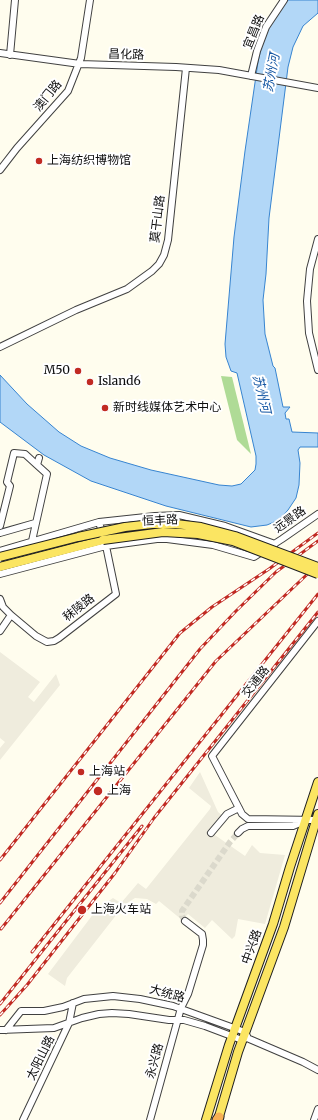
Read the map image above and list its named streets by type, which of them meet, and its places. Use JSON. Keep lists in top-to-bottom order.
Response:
{
  "streets": {
    "main road": ["恒丰路", "中兴路"],
    "street": [
      "宜昌路",
      "昌化路",
      "澳门路",
      "莫干山路",
      "远景路",
      "秣陵路",
      "交通路",
      "大统路",
      "太阳山路",
      "永兴路"
    ]
  },
  "crossings": [
    ["宜昌路", "昌化路"],
    ["昌化路", "澳门路"],
    ["昌化路", "莫干山路"],
    ["远景路", "秣陵路"],
    ["中兴路", "大统路"],
    ["大统路", "太阳山路"],
    ["大统路", "永兴路"]
  ],
  "water": ["苏州河"],
  "places": [
    "上海纺织博物馆",
    "M50",
    "Island6",
    "新时线媒体艺术中心",
    "上海站",
    "上海",
    "上海火车站"
  ]
}
